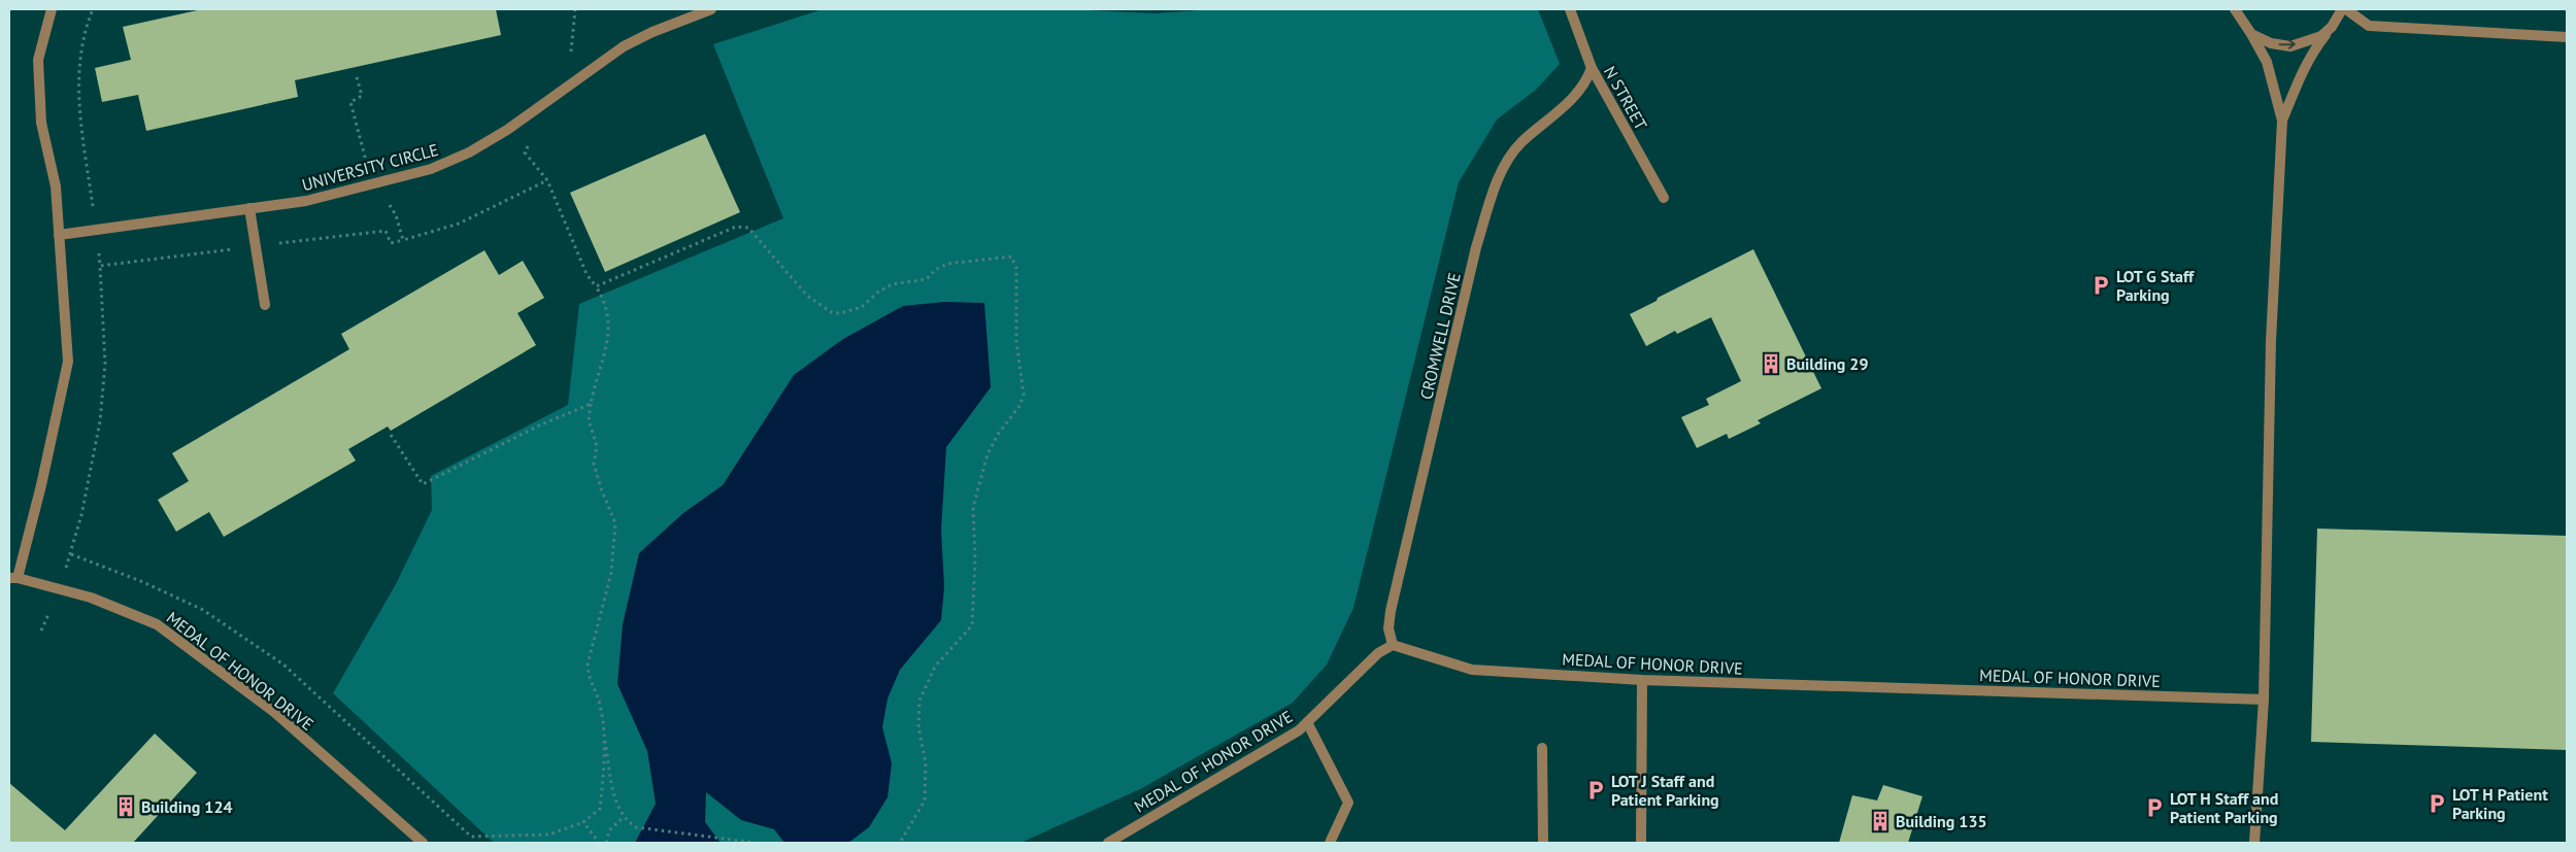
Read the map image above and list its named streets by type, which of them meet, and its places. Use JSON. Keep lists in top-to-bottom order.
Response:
{
  "streets": {
    "street": [
      "N STREET",
      "UNIVERSITY CIRCLE",
      "CROMWELL DRIVE",
      "MEDAL OF HONOR DRIVE"
    ]
  },
  "crossings": [
    ["N STREET", "CROMWELL DRIVE"],
    ["CROMWELL DRIVE", "MEDAL OF HONOR DRIVE"]
  ],
  "places": {
    "parking": [
      "LOT G Staff Parking",
      "LOT J Staff and Patient Parking",
      "LOT H Patient Parking",
      "LOT H Staff and Patient Parking"
    ],
    "building": ["Building 29", "Building 124", "Building 135"]
  }
}
